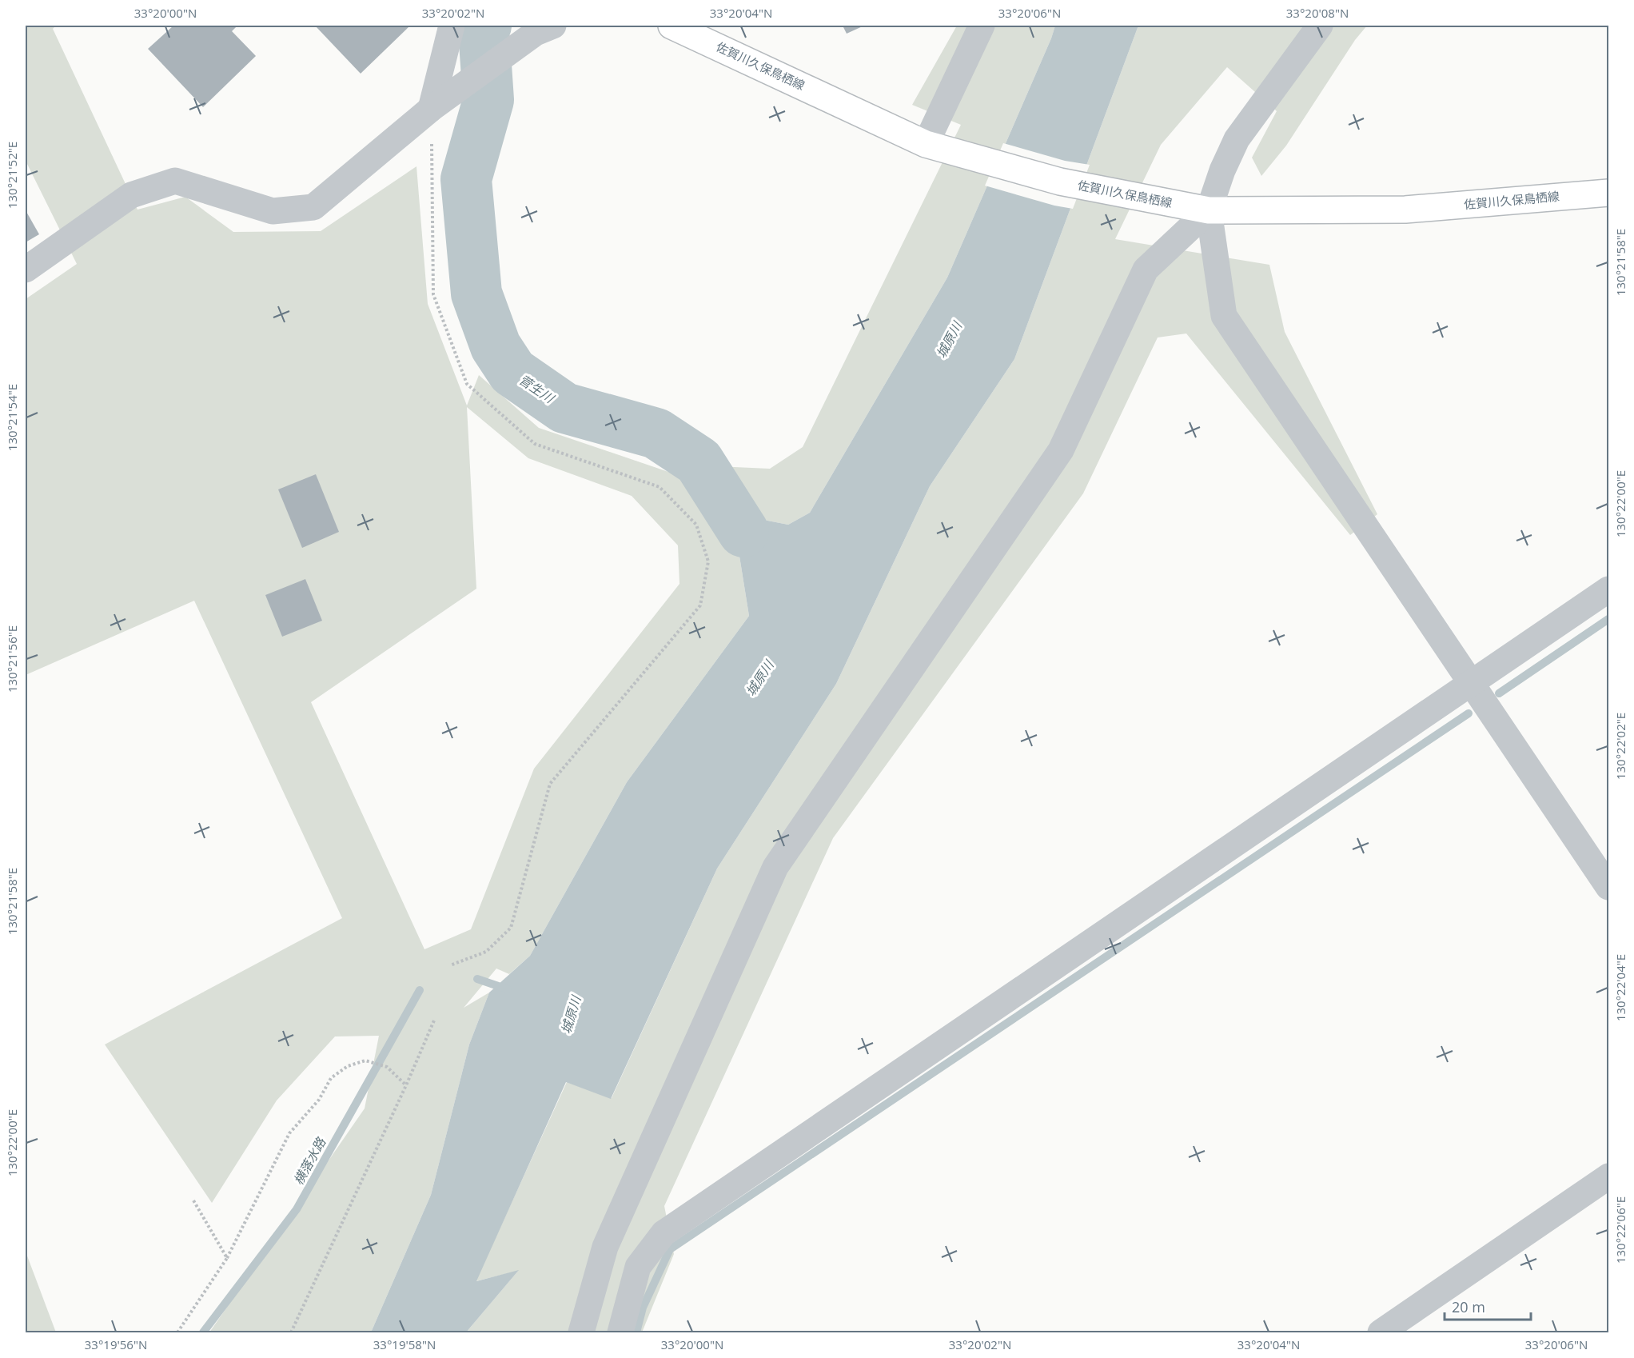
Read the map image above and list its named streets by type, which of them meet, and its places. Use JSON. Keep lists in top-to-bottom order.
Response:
{
  "streets": {
    "main road": ["佐賀川久保鳥栖線"]
  },
  "water": ["城原川", "菅生川", "横落水路"],
  "scale_bar": "20 m",
  "coordinates": [
    "33°20'00\"N",
    "33°20'02\"N",
    "33°20'04\"N",
    "33°20'06\"N",
    "33°20'08\"N",
    "130°21'52\"E",
    "130°21'58\"E",
    "130°21'54\"E",
    "130°22'00\"E",
    "130°21'56\"E",
    "130°22'02\"E",
    "130°22'04\"E",
    "130°22'06\"E",
    "33°19'56\"N",
    "33°19'58\"N"
  ]
}
